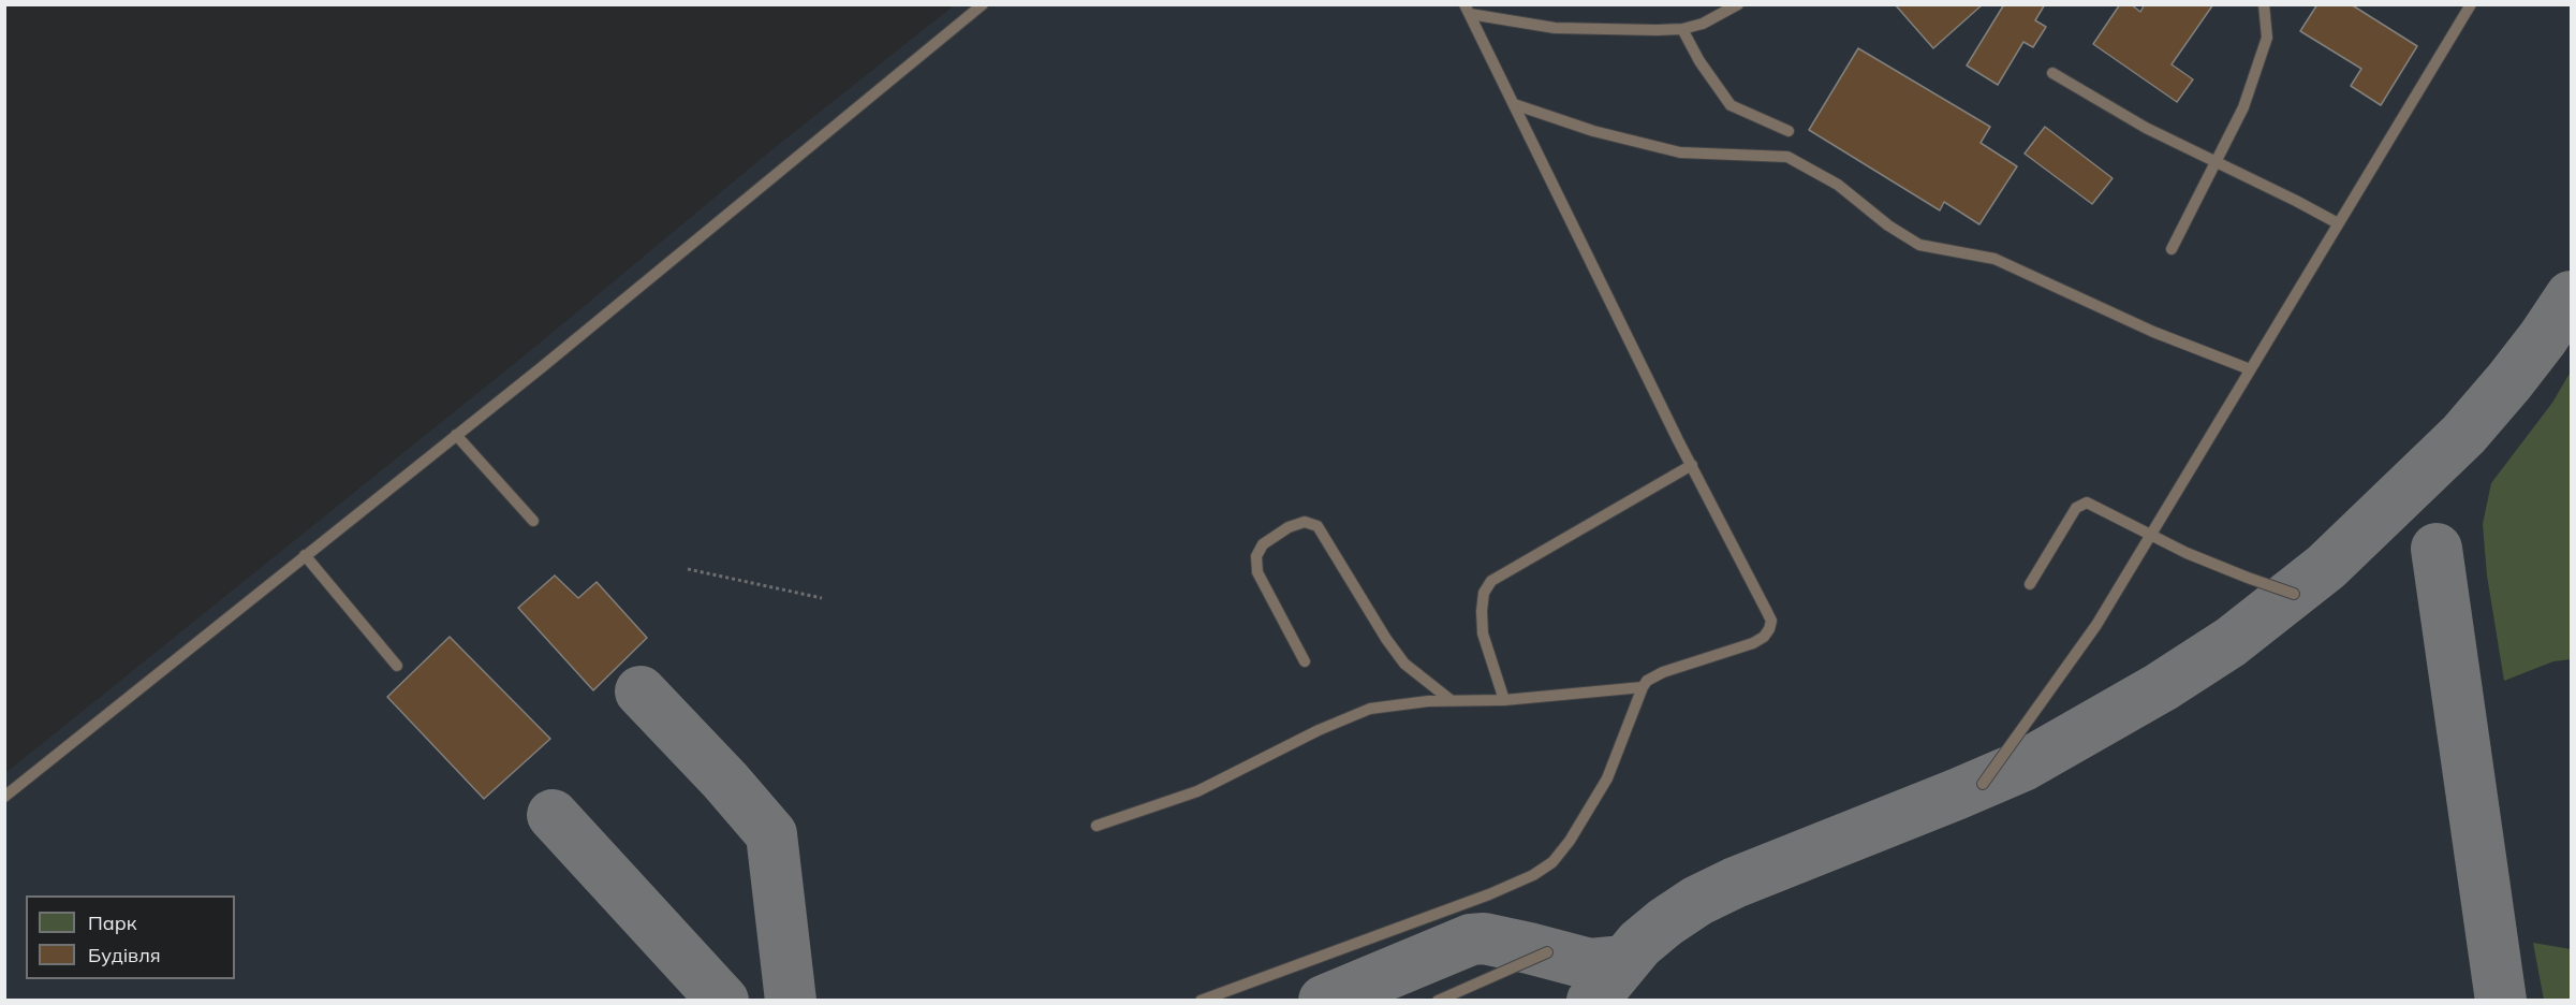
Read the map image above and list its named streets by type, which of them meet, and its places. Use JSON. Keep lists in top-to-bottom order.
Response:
{
  "legend": ["Парк", "Будівля"]
}
